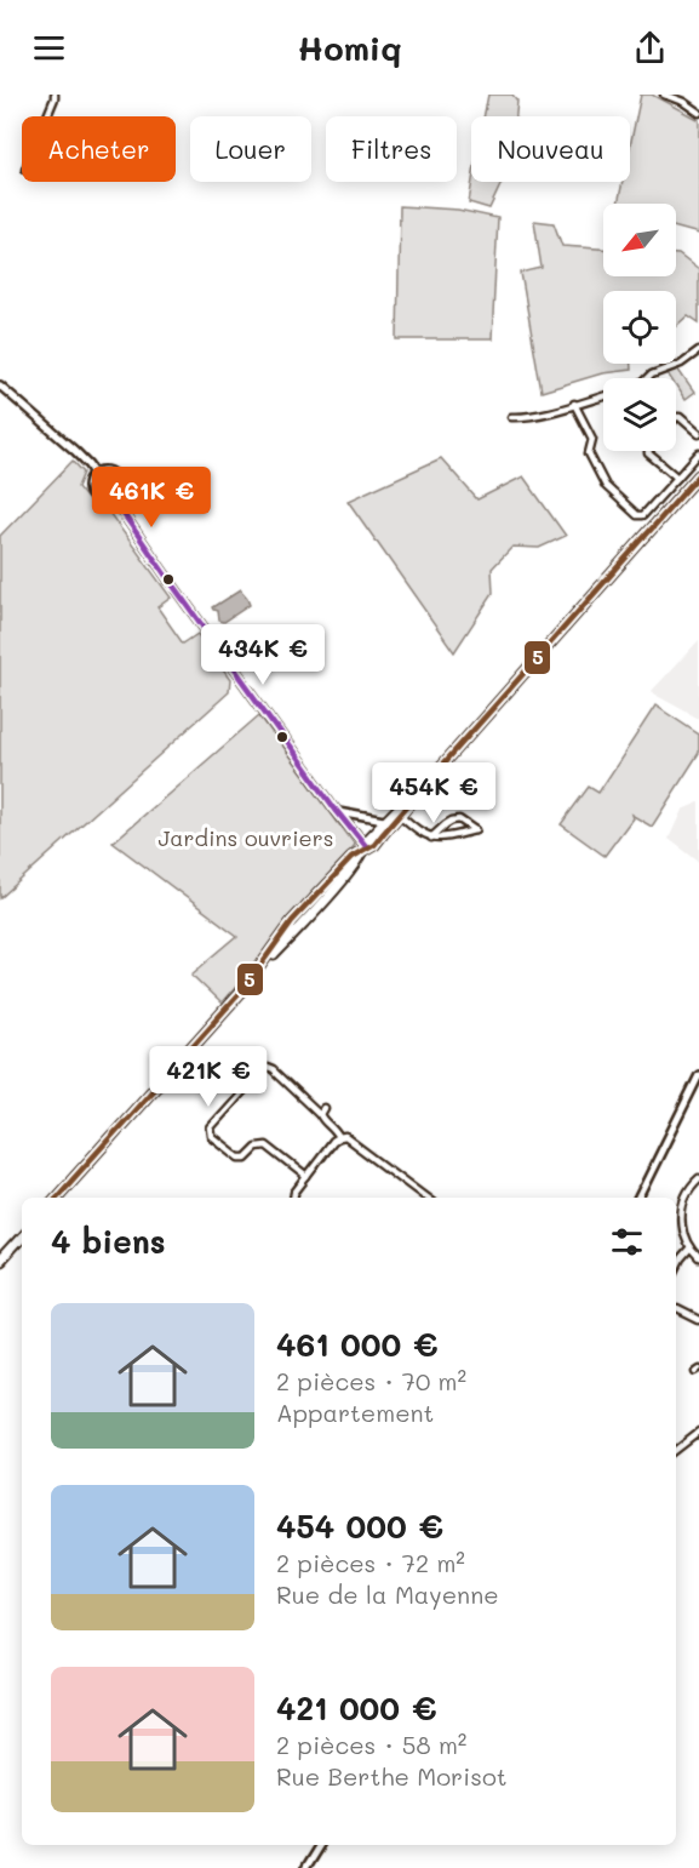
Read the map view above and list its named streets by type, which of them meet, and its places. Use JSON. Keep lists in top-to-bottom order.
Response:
{
  "parks": ["Jardins ouvriers"],
  "lines": ["transit line 5"],
  "north": "bottom left",
  "page": {
    "header": "Homiq",
    "chip": [
      "Acheter",
      "Louer",
      "Filtres",
      "Nouveau"
    ],
    "price": [
      "461K €",
      "434K €",
      "454K €",
      "421K €"
    ],
    "heading": "4 biens",
    "list": [
      {
        "name": "461 000 €",
        "note": "2 pièces · 70 m² · Appartement"
      },
      {
        "name": "454 000 €",
        "note": "2 pièces · 72 m² · Rue de la Mayenne"
      },
      {
        "name": "421 000 €",
        "note": "2 pièces · 58 m² · Rue Berthe Morisot"
      }
    ]
  }
}
